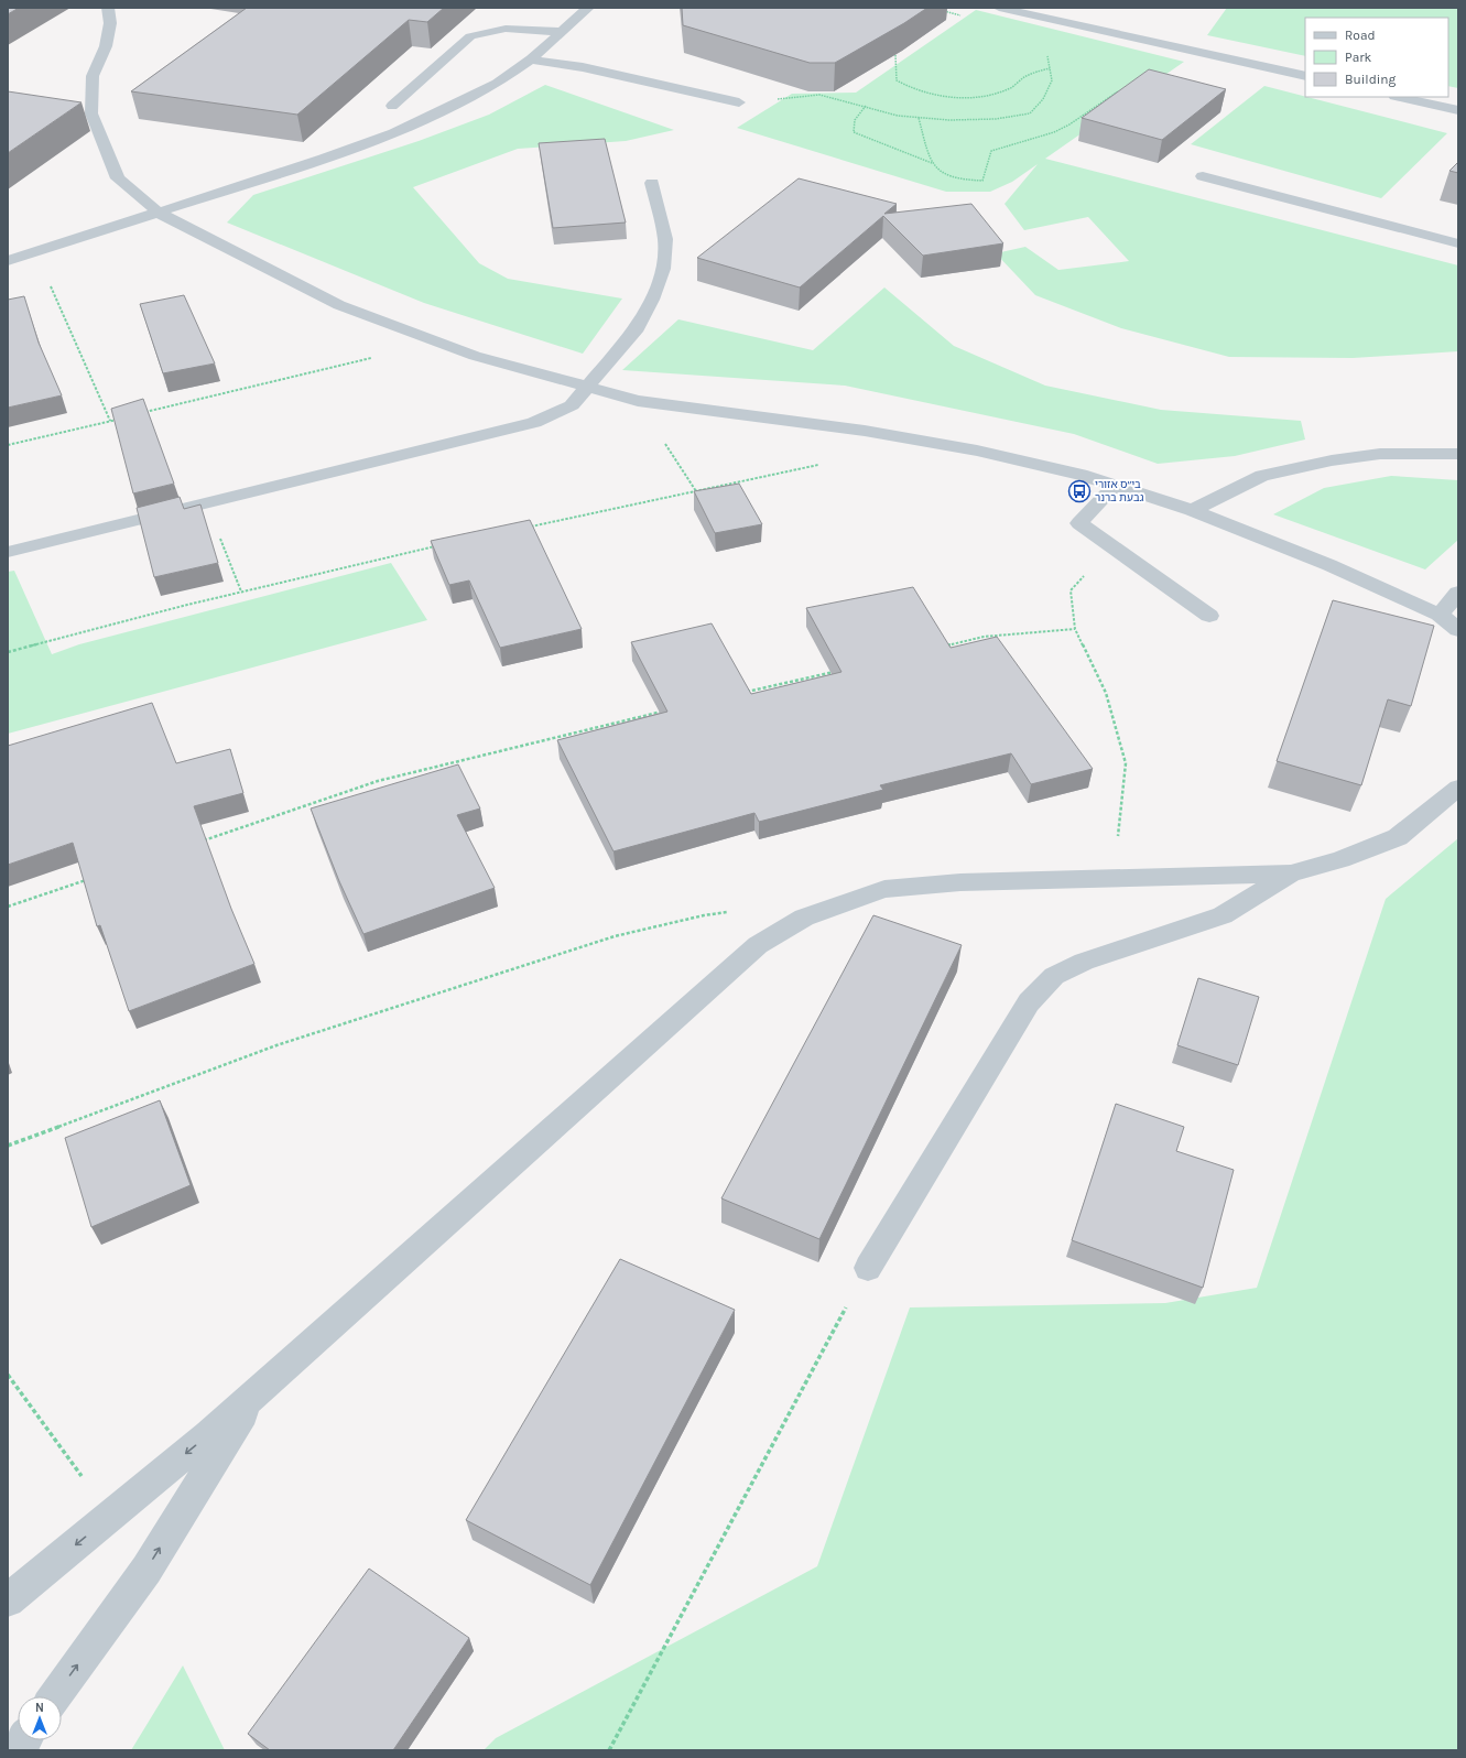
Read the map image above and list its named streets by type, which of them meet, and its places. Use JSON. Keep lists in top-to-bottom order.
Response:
{
  "places": {
    "bus stop": ["בי״ס אזורי גבעת ברנר"]
  },
  "legend": ["Road", "Park", "Building"],
  "north": "top"
}
